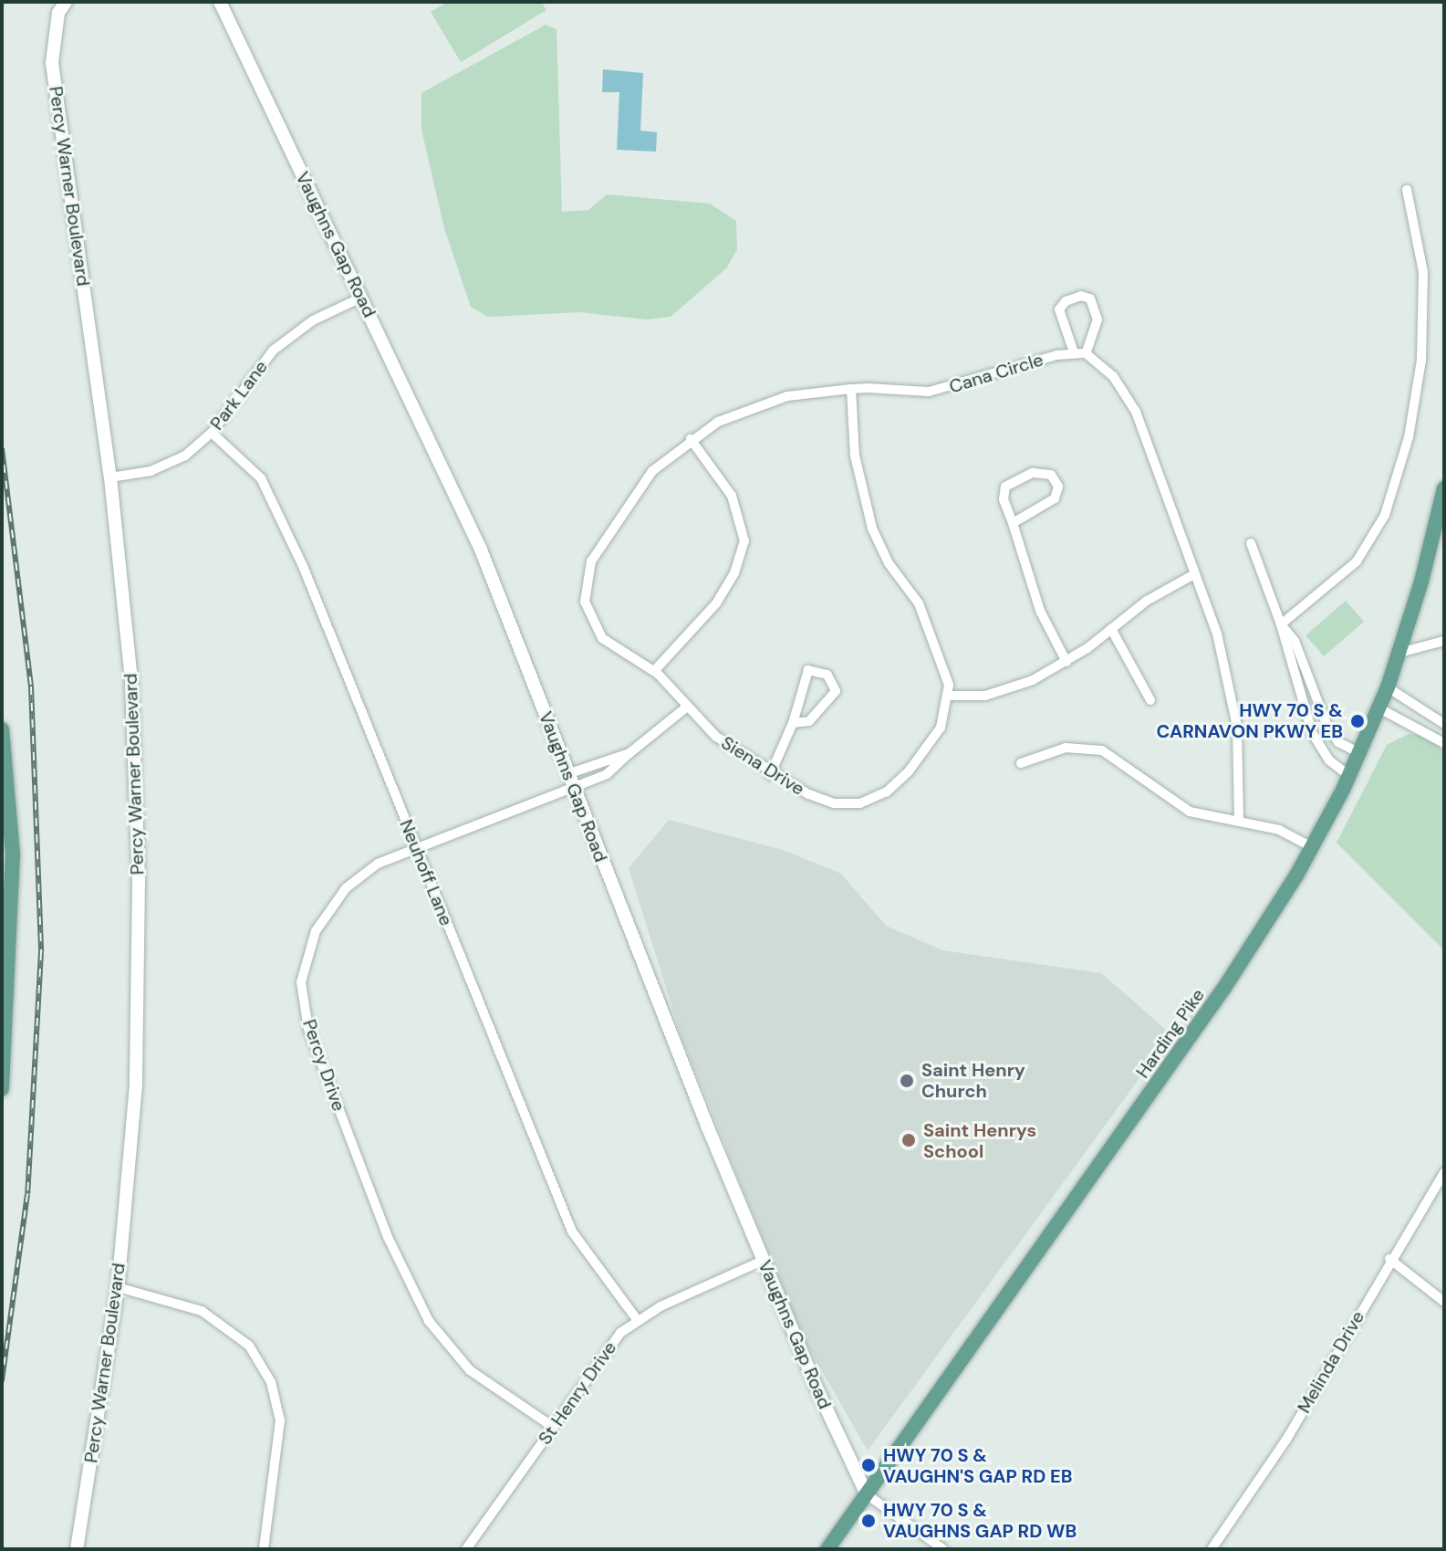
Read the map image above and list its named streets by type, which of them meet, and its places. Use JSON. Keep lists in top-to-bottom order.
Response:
{
  "streets": {
    "main road": ["Harding Pike"],
    "street": [
      "Percy Warner Boulevard",
      "Vaughns Gap Road",
      "Cana Circle",
      "Park Lane",
      "Siena Drive",
      "Neuhoff Lane",
      "Percy Drive",
      "Melinda Drive",
      "St Henry Drive"
    ]
  },
  "crossings": [
    ["Percy Warner Boulevard", "Park Lane"],
    ["Vaughns Gap Road", "Park Lane"],
    ["Vaughns Gap Road", "Harding Pike"],
    ["Vaughns Gap Road", "Percy Drive"],
    ["Vaughns Gap Road", "St Henry Drive"],
    ["Cana Circle", "Siena Drive"],
    ["Park Lane", "Neuhoff Lane"],
    ["Siena Drive", "Percy Drive"],
    ["Neuhoff Lane", "Percy Drive"],
    ["Neuhoff Lane", "St Henry Drive"],
    ["Percy Drive", "St Henry Drive"]
  ],
  "places": [
    "HWY 70 S & CARNAVON PKWY EB",
    "Saint Henry Church",
    "Saint Henrys School",
    "HWY 70 S & VAUGHN'S GAP RD EB",
    "HWY 70 S & VAUGHNS GAP RD WB"
  ]
}
